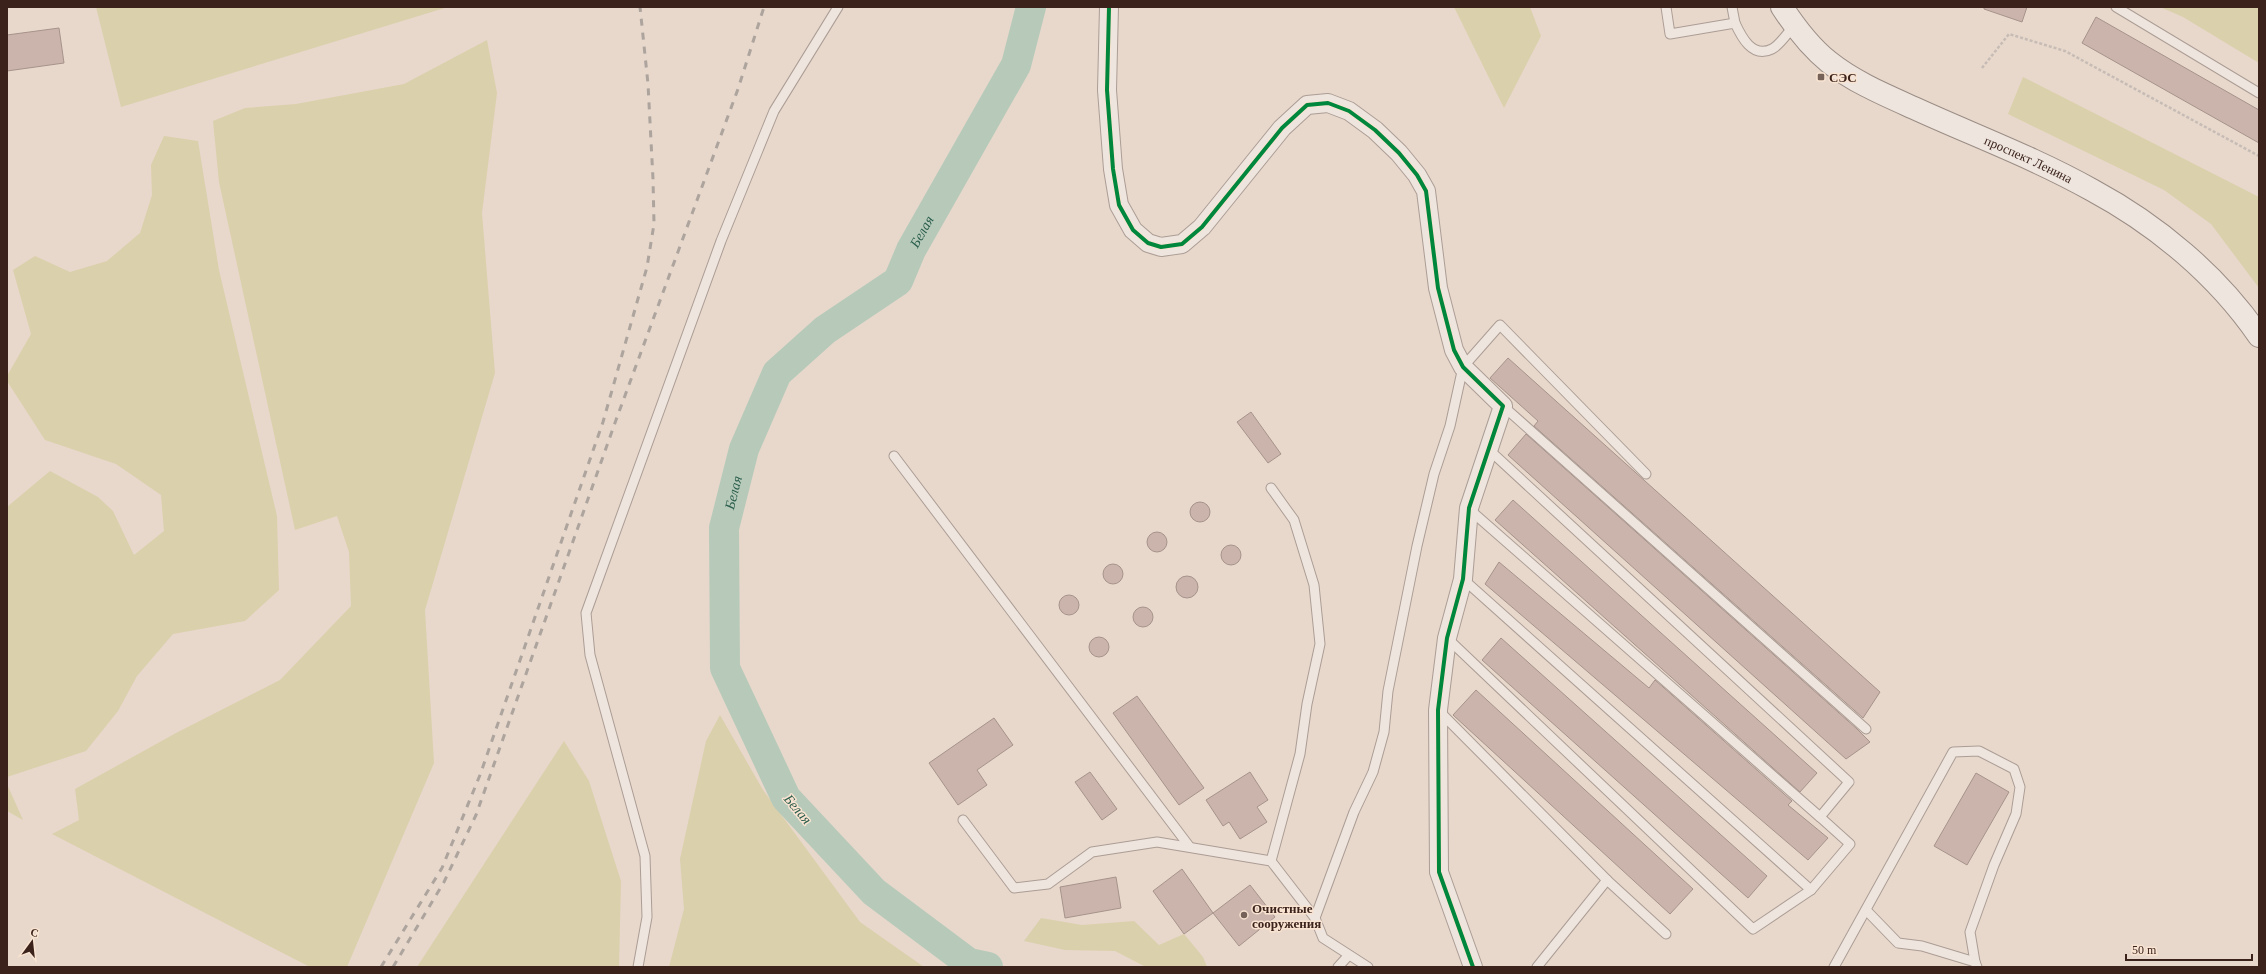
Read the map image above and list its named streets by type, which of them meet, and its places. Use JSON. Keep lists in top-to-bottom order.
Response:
{
  "streets": {
    "main road": ["проспект Ленина"]
  },
  "water": ["Белая"],
  "places": {
    "transit": ["СЭС"],
    "other": ["Очистные сооружения"]
  },
  "scale_bar": "50 m",
  "north": "top"
}
